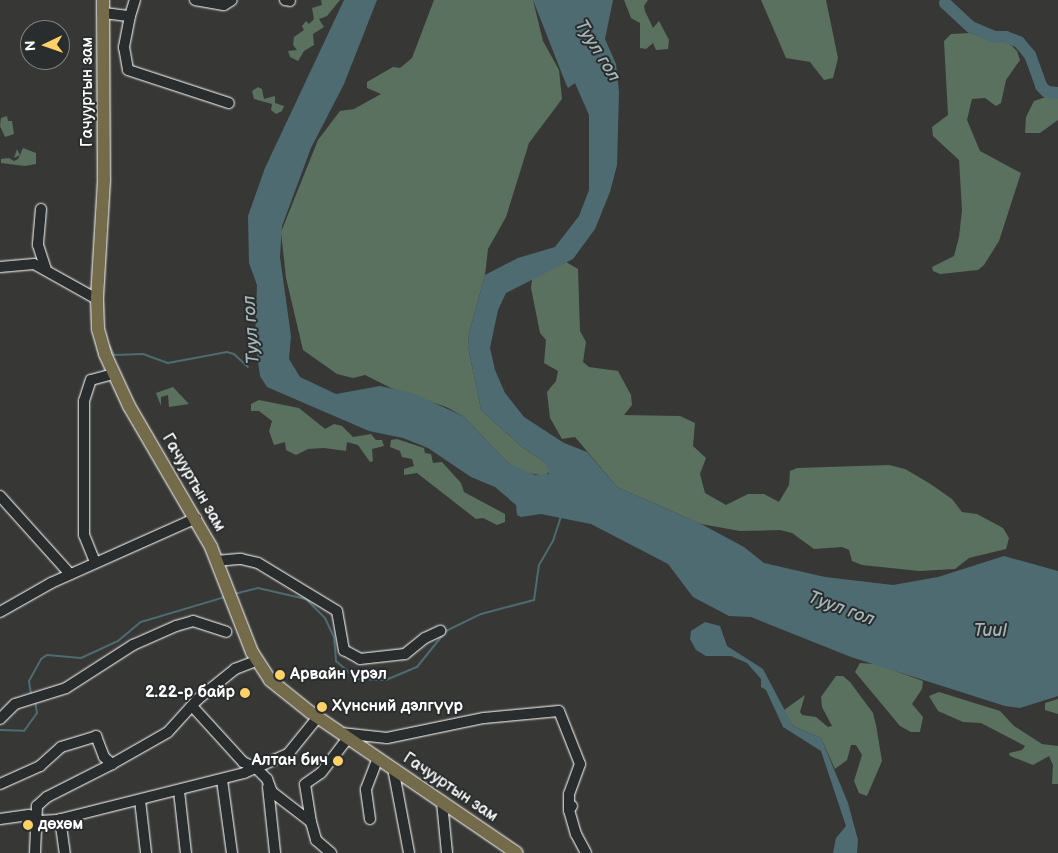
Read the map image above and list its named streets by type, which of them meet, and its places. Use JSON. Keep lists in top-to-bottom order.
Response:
{
  "streets": {
    "main road": ["Гачууртын зам"]
  },
  "water": ["Туул гол", "Tuul"],
  "places": [
    "Арвайн үрэл",
    "2.22-р байр",
    "Хүнсний дэлгүүр",
    "Алтан бич",
    "дөхөм"
  ],
  "north": "left"
}
